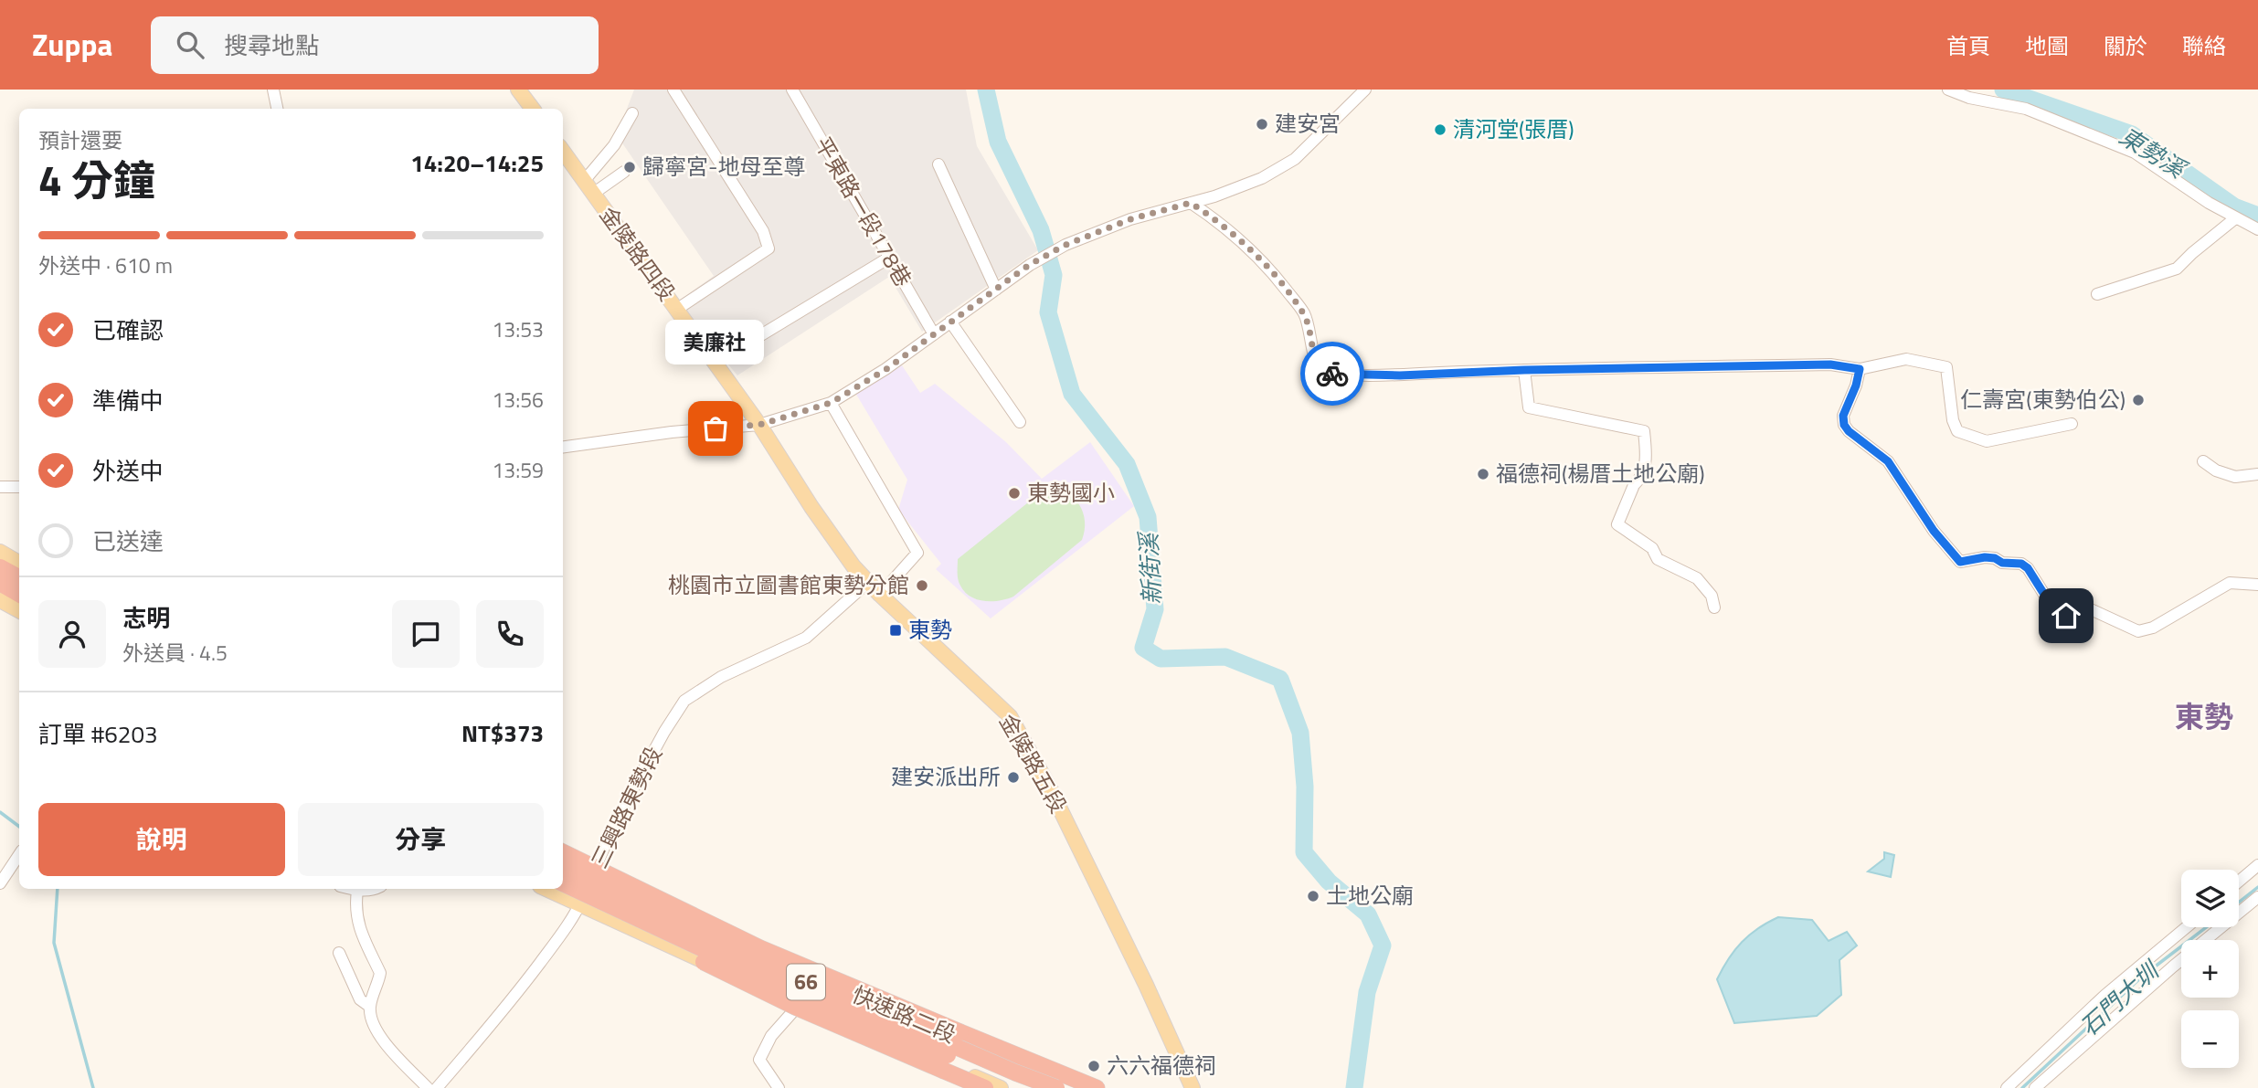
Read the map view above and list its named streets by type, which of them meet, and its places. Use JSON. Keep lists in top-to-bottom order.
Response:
{
  "streets": {
    "highway": ["66"],
    "main road": ["金陵路四段", "金陵路五段", "快速路二段"],
    "street": ["平東路一段178巷", "三興路東勢段"]
  },
  "crossings": [
    ["金陵路四段", "金陵路五段"],
    ["金陵路五段", "三興路東勢段"],
    ["三興路東勢段", "快速路二段"]
  ],
  "districts": ["東勢"],
  "water": ["東勢溪", "新街溪", "石門大圳"],
  "places": {
    "other": [
      "建安宮",
      "清河堂(張厝)",
      "歸寧宮-地母至尊",
      "仁壽宮(東勢伯公)",
      "美廉社",
      "福德祠(楊厝土地公廟)",
      "東勢國小",
      "桃園市立圖書館東勢分館",
      "建安派出所",
      "土地公廟",
      "六六福德祠"
    ],
    "transit": ["東勢"]
  },
  "page": {
    "header": "Zuppa",
    "search": "搜尋地點",
    "nav": [
      "首頁",
      "地圖",
      "關於",
      "聯絡"
    ],
    "heading": ["4 分鐘", "預計還要", "14:20–14:25"],
    "panel": [
      "志明",
      "外送員 · 4.5",
      "訂單 #6203",
      "NT$373"
    ],
    "bar": "外送中 · 610 m",
    "list": [
      ["已確認", "13:53"],
      ["準備中", "13:56"],
      ["外送中", "13:59"],
      "已送達"
    ],
    "bubble": "美廉社",
    "buttons": ["說明", "分享"],
    "map_buttons": ["+", "−"]
  }
}
